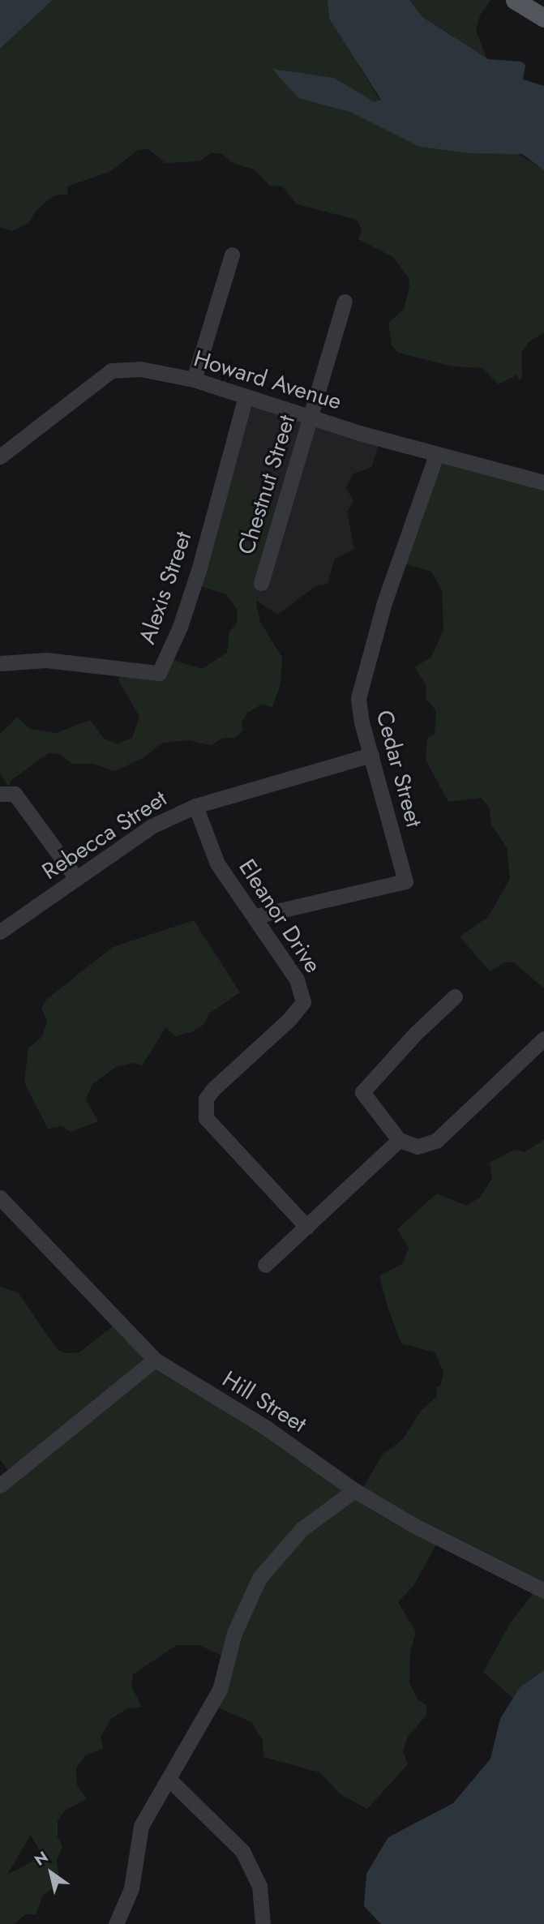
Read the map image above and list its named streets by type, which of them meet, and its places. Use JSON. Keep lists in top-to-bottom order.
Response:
{
  "streets": {
    "street": [
      "Howard Avenue",
      "Chestnut Street",
      "Alexis Street",
      "Cedar Street",
      "Rebecca Street",
      "Eleanor Drive",
      "Hill Street"
    ]
  },
  "crossings": [
    ["Howard Avenue", "Chestnut Street"],
    ["Howard Avenue", "Alexis Street"],
    ["Howard Avenue", "Cedar Street"],
    ["Cedar Street", "Rebecca Street"],
    ["Cedar Street", "Eleanor Drive"],
    ["Rebecca Street", "Eleanor Drive"]
  ],
  "north": "top left"
}
